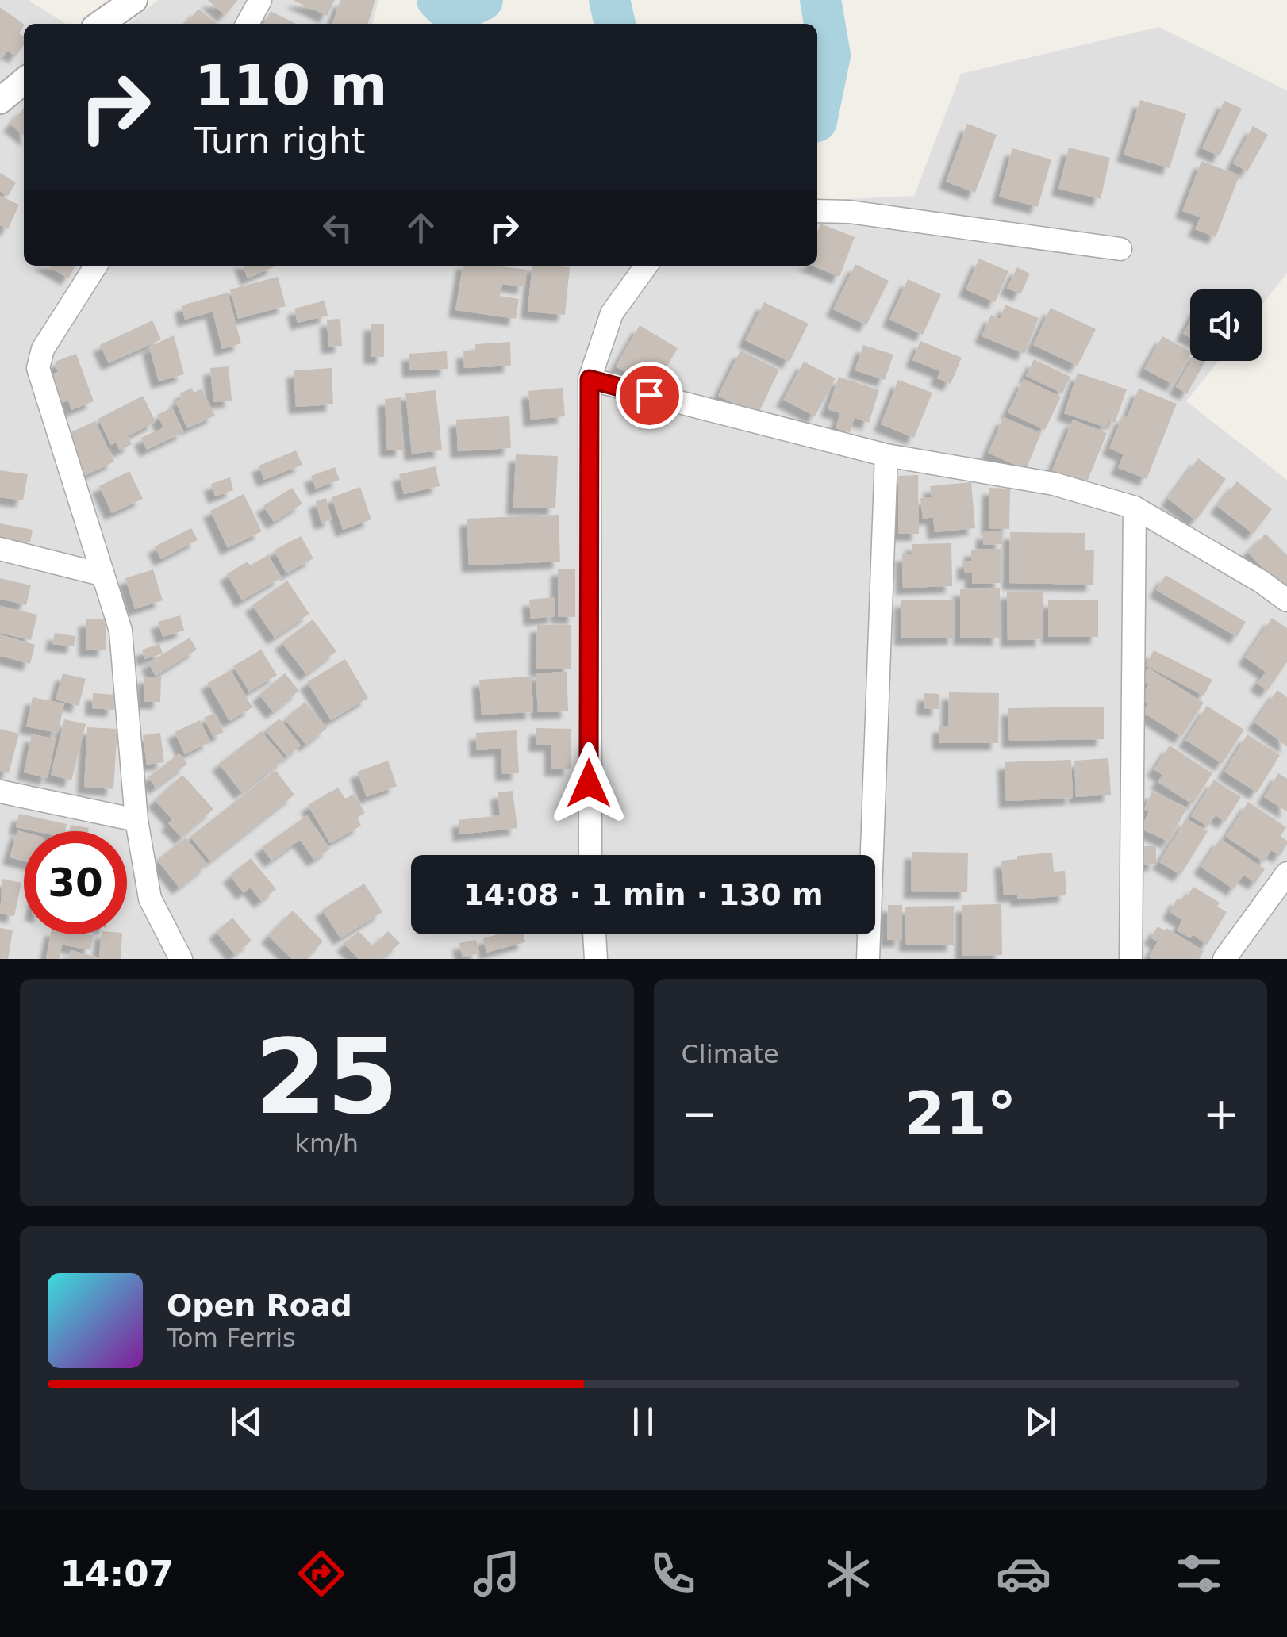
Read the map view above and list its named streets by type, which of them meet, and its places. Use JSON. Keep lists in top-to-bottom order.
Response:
{
  "page": {
    "turn": ["110 m", "Turn right"],
    "limit": "30",
    "trip": "14:08 · 1 min · 130 m",
    "tile": [
      ["25", "km/h"],
      "Climate"
    ],
    "heat": ["−", "21°", "+"],
    "song": ["Open Road", "Tom Ferris"],
    "tabs": "14:07"
  }
}
